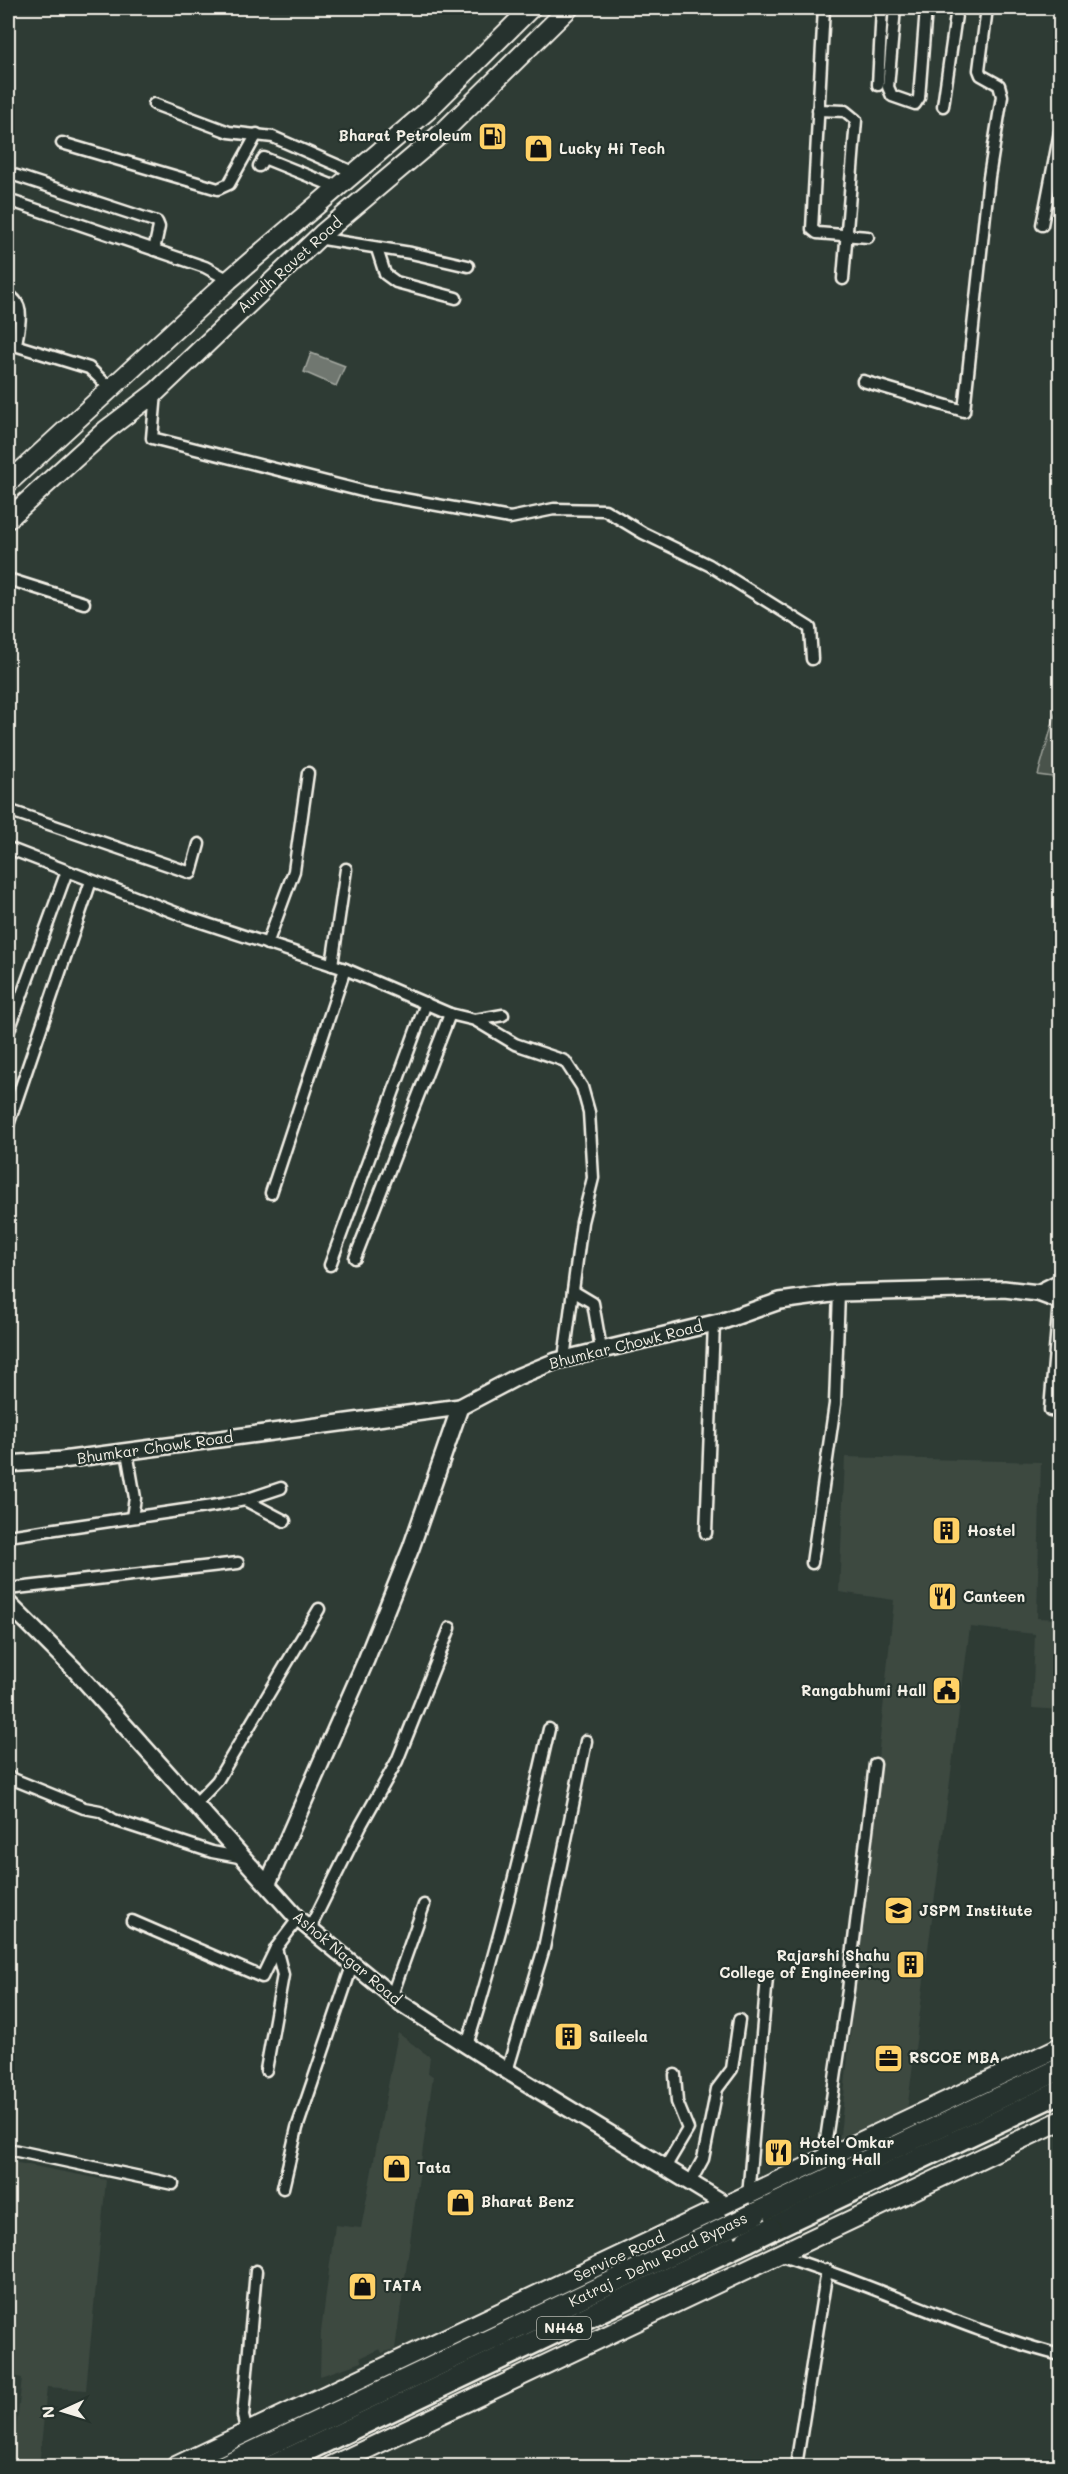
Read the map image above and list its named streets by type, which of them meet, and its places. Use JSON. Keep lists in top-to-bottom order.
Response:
{
  "streets": {
    "highway": ["Katraj - Dehu Road Bypass", "NH48"],
    "main road": ["Aundh Ravet Road", "Service Road"],
    "street": ["Bhumkar Chowk Road", "Ashok Nagar Road"]
  },
  "crossings": [
    ["Ashok Nagar Road", "Service Road"],
    ["Service Road", "Katraj - Dehu Road Bypass"]
  ],
  "places": {
    "fuel station": ["Bharat Petroleum"],
    "shop": [
      "Lucky Hi Tech",
      "Tata",
      "Bharat Benz",
      "TATA"
    ],
    "building": ["Hostel", "Rajarshi Shahu College of Engineering", "Saileela"],
    "restaurant": ["Canteen", "Hotel Omkar Dining Hall"],
    "public building": ["Rangabhumi Hall"],
    "school or university": ["JSPM Institute"],
    "office": ["RSCOE MBA"]
  },
  "north": "left"
}
